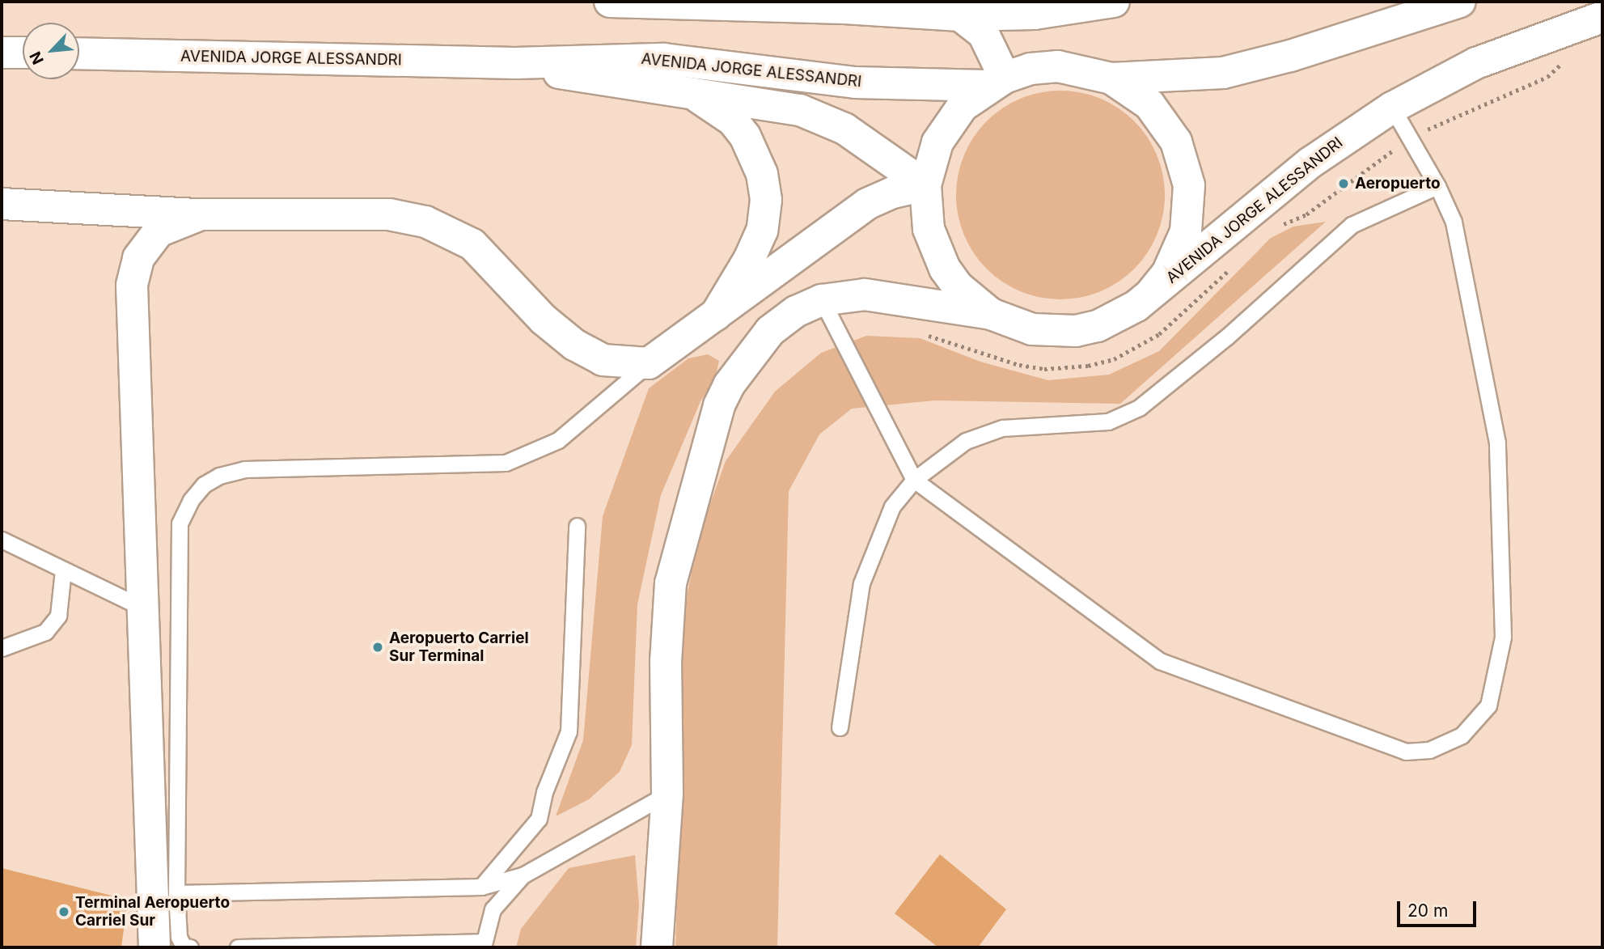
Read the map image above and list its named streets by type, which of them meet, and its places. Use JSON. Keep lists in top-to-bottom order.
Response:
{
  "streets": {
    "main road": ["AVENIDA JORGE ALESSANDRI"]
  },
  "places": ["Aeropuerto", "Aeropuerto Carriel Sur Terminal", "Terminal Aeropuerto Carriel Sur"],
  "scale_bar": "20 m",
  "north": "bottom left"
}
